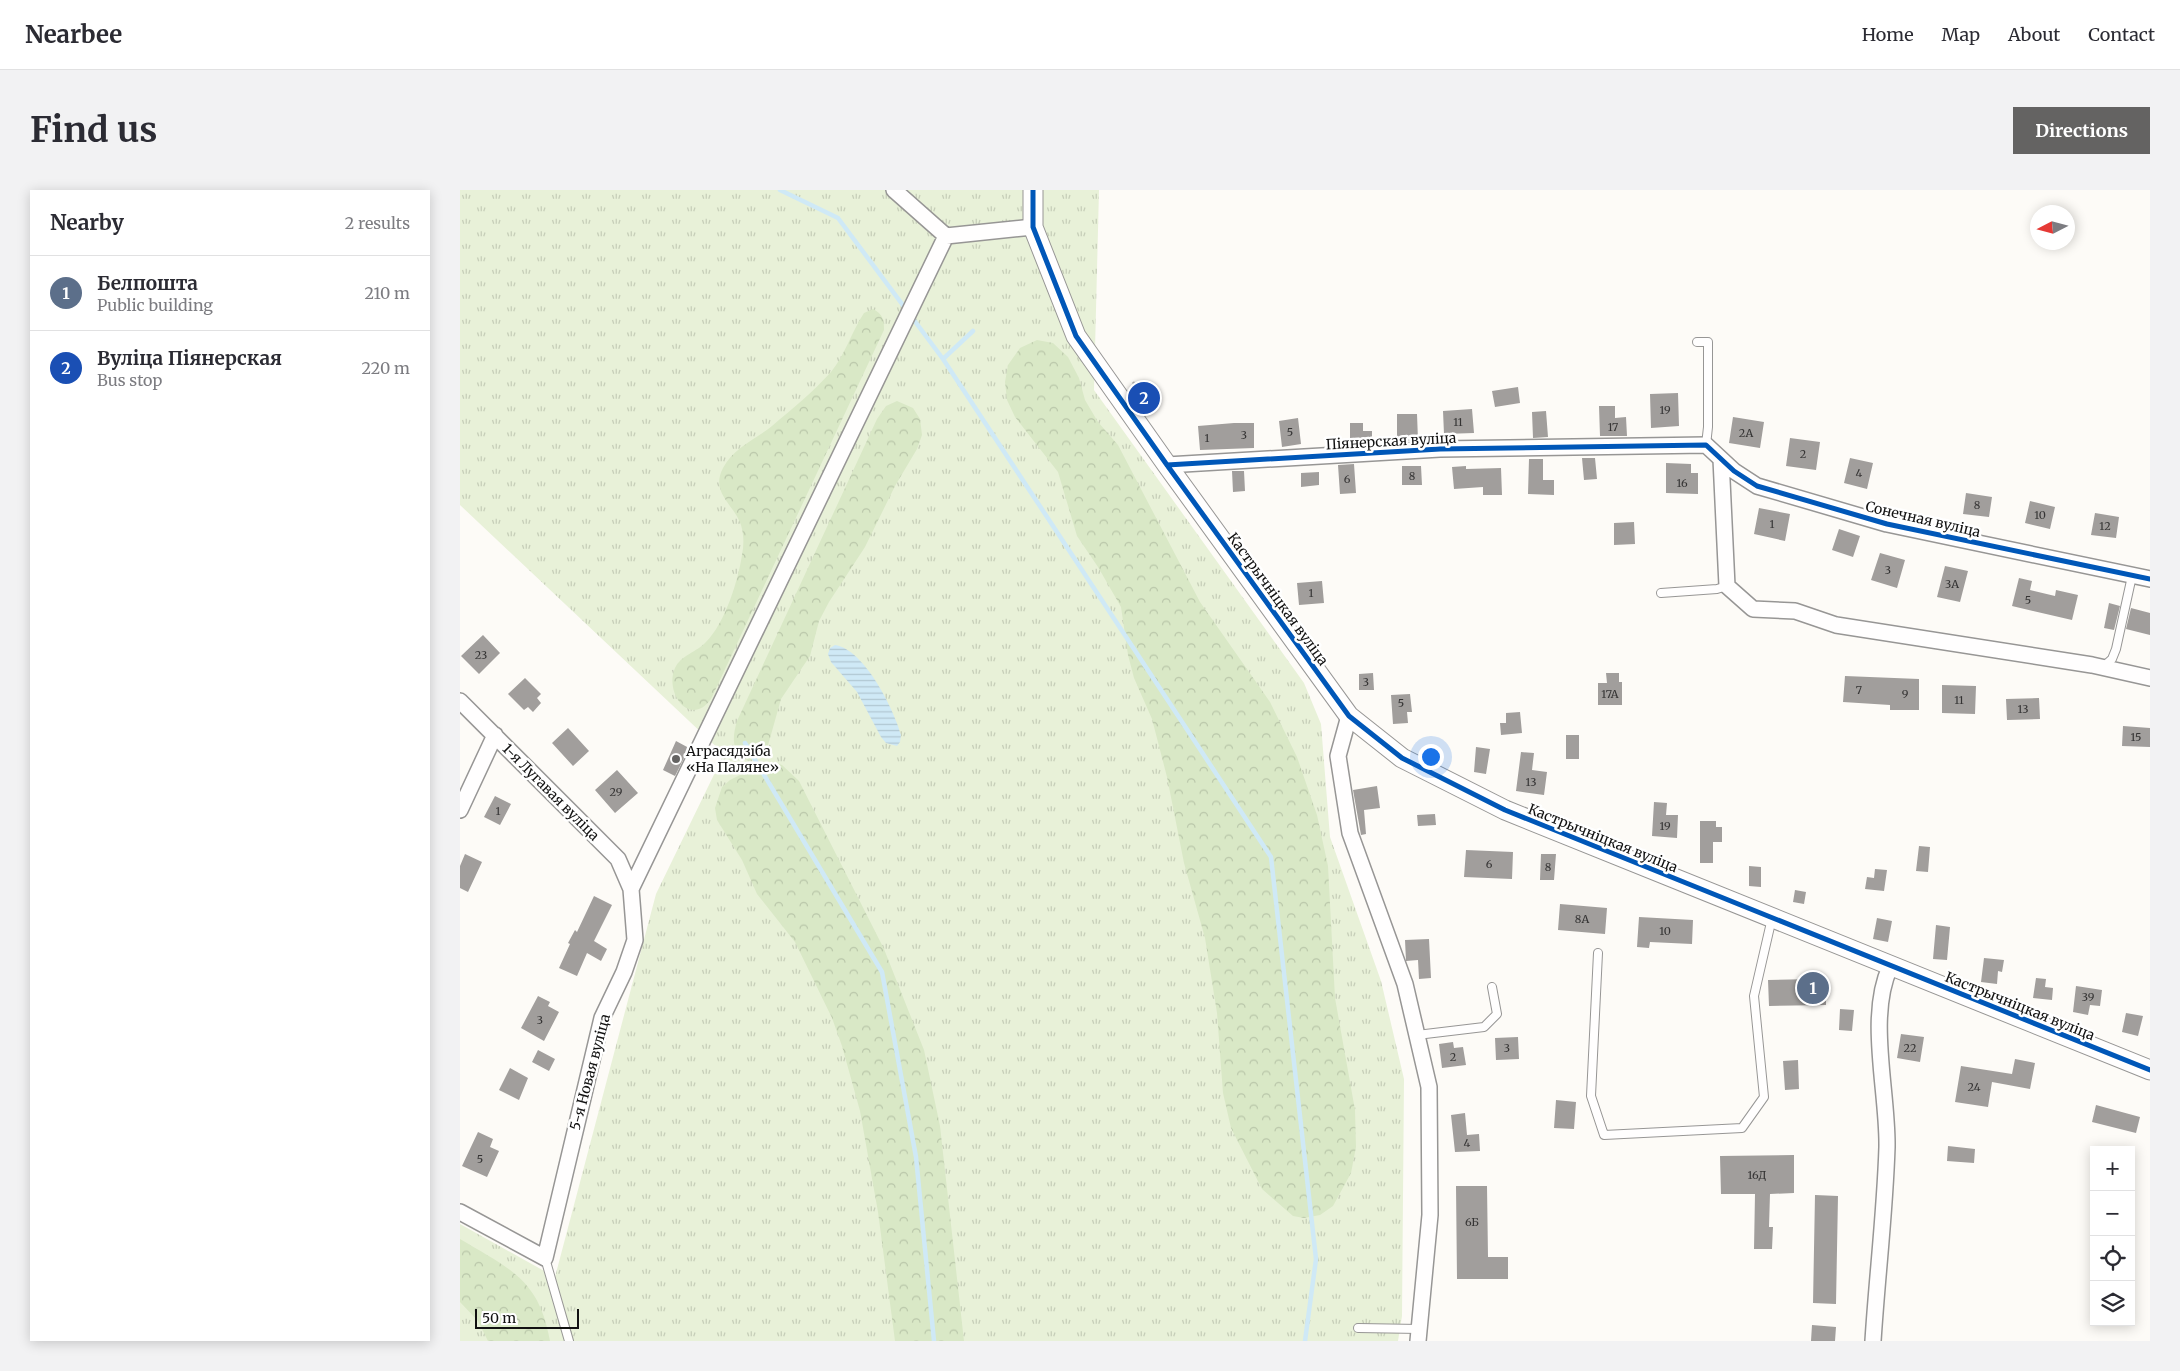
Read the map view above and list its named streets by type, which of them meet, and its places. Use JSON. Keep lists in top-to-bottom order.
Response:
{
  "streets": {
    "street": [
      "Піянерская вуліца",
      "Сонечная вуліца",
      "Кастрычніцкая вуліца",
      "1-я Лугавая вуліца",
      "5-я Новая вуліца"
    ]
  },
  "crossings": [
    ["Піянерская вуліца", "Сонечная вуліца"],
    ["Піянерская вуліца", "Кастрычніцкая вуліца"],
    ["1-я Лугавая вуліца", "5-я Новая вуліца"]
  ],
  "places": ["Аграсядзіба «На Паляне»"],
  "house_numbers": [
    "19",
    "11",
    "17",
    "5",
    "2А",
    "3",
    "1",
    "2",
    "4",
    "8",
    "6",
    "16",
    "8",
    "10",
    "1",
    "12",
    "3",
    "3А",
    "1",
    "5",
    "23",
    "3",
    "7",
    "17А",
    "9",
    "11",
    "5",
    "13",
    "15",
    "13",
    "29",
    "1",
    "19",
    "6",
    "8",
    "8А",
    "10",
    "39",
    "3",
    "3",
    "22",
    "2",
    "24",
    "4",
    "5",
    "16Д",
    "6Б"
  ],
  "scale_bar": "50 m",
  "north": "left",
  "page": {
    "header": "Nearbee",
    "nav": [
      "Home",
      "Map",
      "About",
      "Contact"
    ],
    "buttons": "Directions",
    "title": "Find us",
    "heading": ["Nearby", "2 results"],
    "list": [
      {
        "mark": "1",
        "name": "Белпошта",
        "note": "Public building",
        "value": "210 m"
      },
      {
        "mark": "2",
        "name": "Вуліца Піянерская",
        "note": "Bus stop",
        "value": "220 m"
      }
    ],
    "pins": ["2", "1"],
    "map_buttons": ["+", "−"],
    "scale": "50 m"
  }
}
